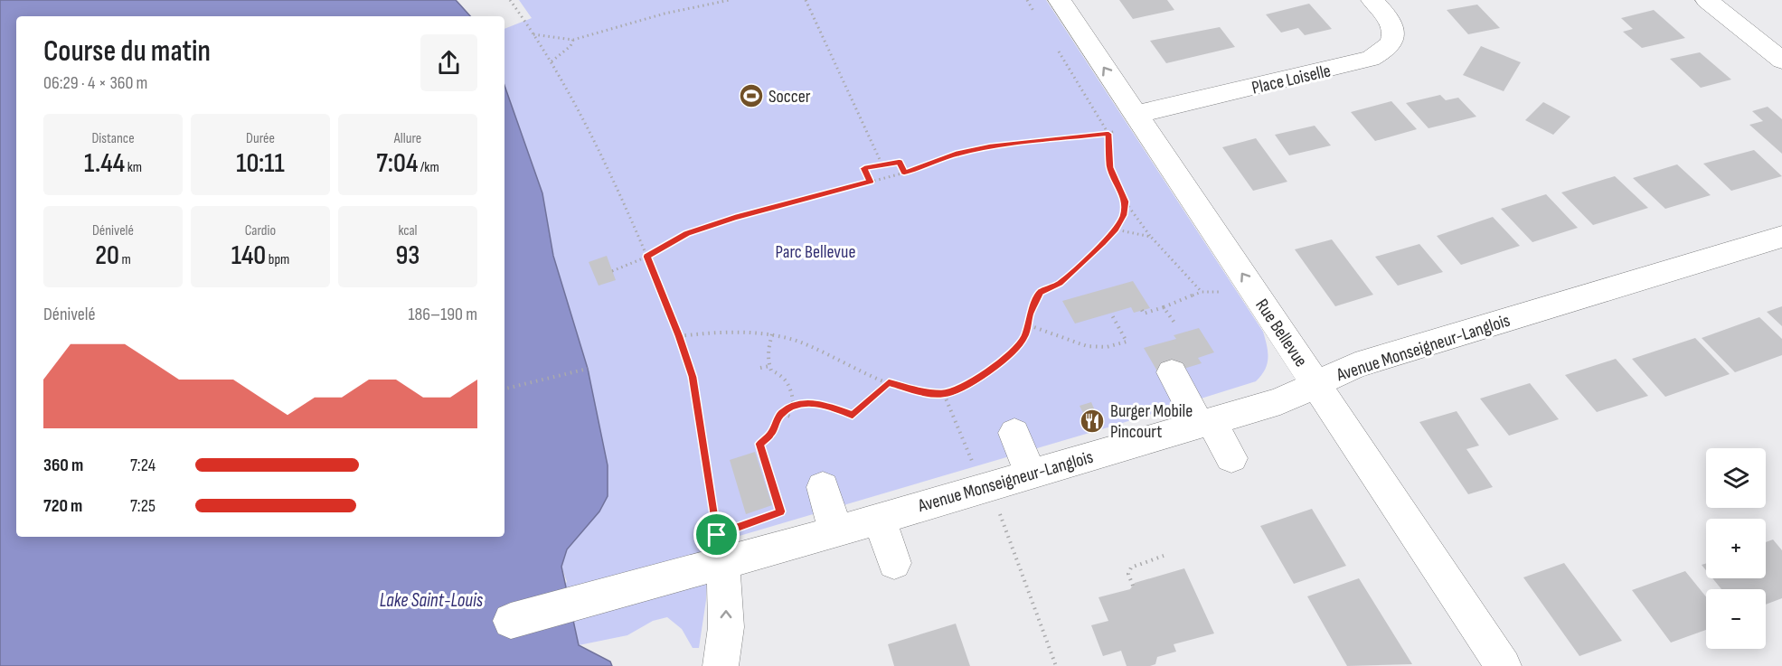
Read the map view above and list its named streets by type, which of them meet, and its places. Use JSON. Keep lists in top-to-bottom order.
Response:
{
  "streets": {
    "street": ["Place Loiselle", "Rue Bellevue", "Avenue Monseigneur-Langlois"]
  },
  "crossings": [
    ["Place Loiselle", "Rue Bellevue"],
    ["Rue Bellevue", "Avenue Monseigneur-Langlois"]
  ],
  "one_way": ["Rue Bellevue"],
  "water": ["Lake Saint-Louis"],
  "parks": ["Parc Bellevue"],
  "places": {
    "sports": ["Soccer"],
    "restaurant": ["Burger Mobile Pincourt"]
  },
  "page": {
    "heading": ["Course du matin", "06:29 · 4 × 360 m"],
    "stats": [
      ["Distance", "1.44 km"],
      ["Durée", "10:11"],
      ["Allure", "7:04 /km"],
      ["Dénivelé", "20 m"],
      ["Cardio", "140 bpm"],
      ["kcal", "93"]
    ],
    "chart": ["Dénivelé", "186–190 m"],
    "list": [
      {
        "name": "360 m",
        "note": "7:24"
      },
      {
        "name": "720 m",
        "note": "7:25"
      }
    ],
    "map_buttons": ["+", "−"]
  }
}
